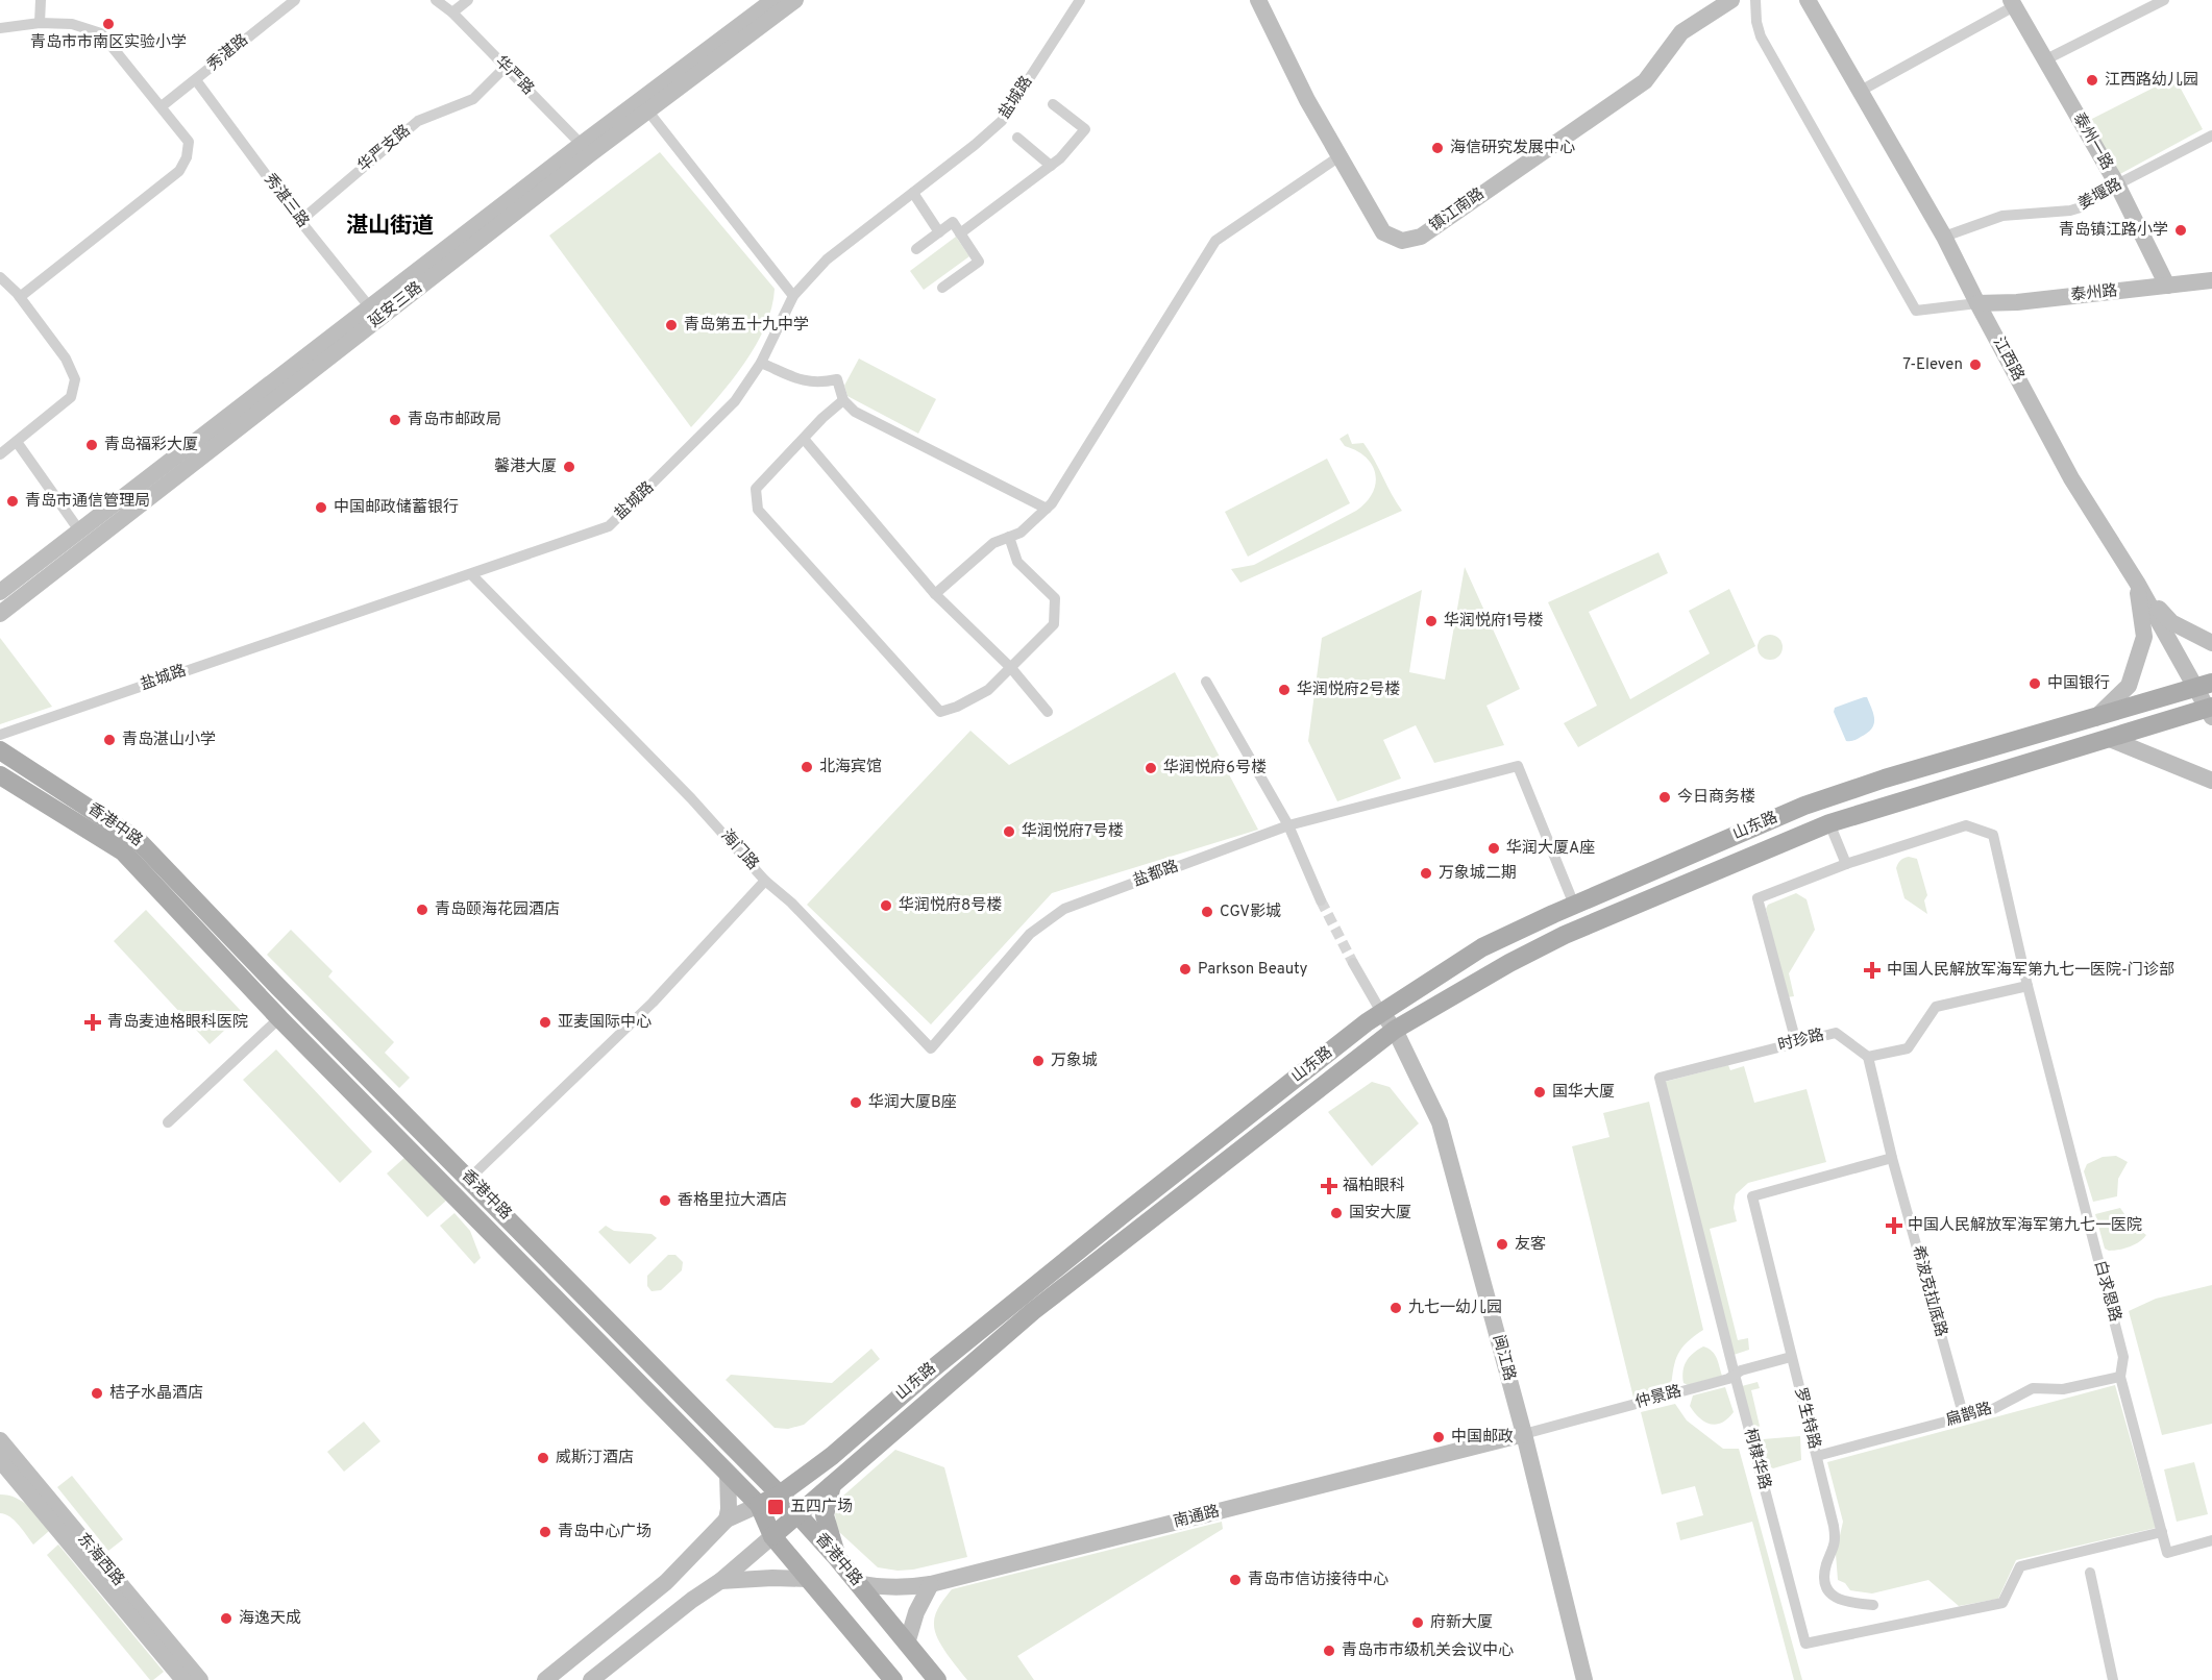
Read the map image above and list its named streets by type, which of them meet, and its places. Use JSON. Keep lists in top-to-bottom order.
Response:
{
  "streets": {
    "main road": [
      "泰州一路",
      "镇江南路",
      "泰州路",
      "延安三路",
      "江西路",
      "香港中路",
      "山东路",
      "闽江路",
      "南通路",
      "东海西路"
    ],
    "street": [
      "秀湛路",
      "华严路",
      "盐城路",
      "华严支路",
      "姜堰路",
      "秀湛三路",
      "海门路",
      "盐都路",
      "时珍路",
      "希波克拉底路",
      "白求恩路",
      "仲景路",
      "扁鹊路",
      "罗生特路",
      "柯棣华路"
    ]
  },
  "crossings": [
    ["秀湛路", "秀湛三路"],
    ["华严路", "华严支路"],
    ["华严路", "延安三路"],
    ["盐城路", "海门路"],
    ["泰州一路", "姜堰路"],
    ["泰州一路", "泰州路"],
    ["华严支路", "秀湛三路"],
    ["姜堰路", "江西路"],
    ["秀湛三路", "延安三路"],
    ["泰州路", "江西路"],
    ["江西路", "山东路"],
    ["香港中路", "山东路"],
    ["香港中路", "海门路"],
    ["香港中路", "南通路"],
    ["山东路", "盐都路"],
    ["山东路", "闽江路"],
    ["海门路", "盐都路"],
    ["时珍路", "希波克拉底路"],
    ["时珍路", "柯棣华路"],
    ["希波克拉底路", "扁鹊路"],
    ["希波克拉底路", "罗生特路"],
    ["白求恩路", "扁鹊路"],
    ["白求恩路", "柯棣华路"],
    ["闽江路", "仲景路"],
    ["闽江路", "南通路"],
    ["仲景路", "罗生特路"],
    ["仲景路", "柯棣华路"],
    ["仲景路", "南通路"],
    ["扁鹊路", "罗生特路"]
  ],
  "districts": ["湛山街道"],
  "places": {
    "other": [
      "青岛市市南区实验小学",
      "江西路幼儿园",
      "海信研究发展中心",
      "青岛镇江路小学",
      "青岛第五十九中学",
      "7-Eleven",
      "青岛市邮政局",
      "青岛福彩大厦",
      "馨港大厦",
      "青岛市通信管理局",
      "中国邮政储蓄银行",
      "华润悦府1号楼",
      "中国银行",
      "华润悦府2号楼",
      "青岛湛山小学",
      "北海宾馆",
      "华润悦府6号楼",
      "今日商务楼",
      "华润悦府7号楼",
      "华润大厦A座",
      "万象城二期",
      "华润悦府8号楼",
      "青岛颐海花园酒店",
      "CGV影城",
      "Parkson Beauty",
      "亚麦国际中心",
      "万象城",
      "国华大厦",
      "华润大厦B座",
      "香格里拉大酒店",
      "国安大厦",
      "友客",
      "九七一幼儿园",
      "桔子水晶酒店",
      "中国邮政",
      "威斯汀酒店",
      "青岛中心广场",
      "青岛市信访接待中心",
      "海逸天成",
      "府新大厦",
      "青岛市市级机关会议中心"
    ],
    "health": [
      "中国人民解放军海军第九七一医院-门诊部",
      "青岛麦迪格眼科医院",
      "福柏眼科",
      "中国人民解放军海军第九七一医院"
    ],
    "transit": ["五四广场"]
  }
}
